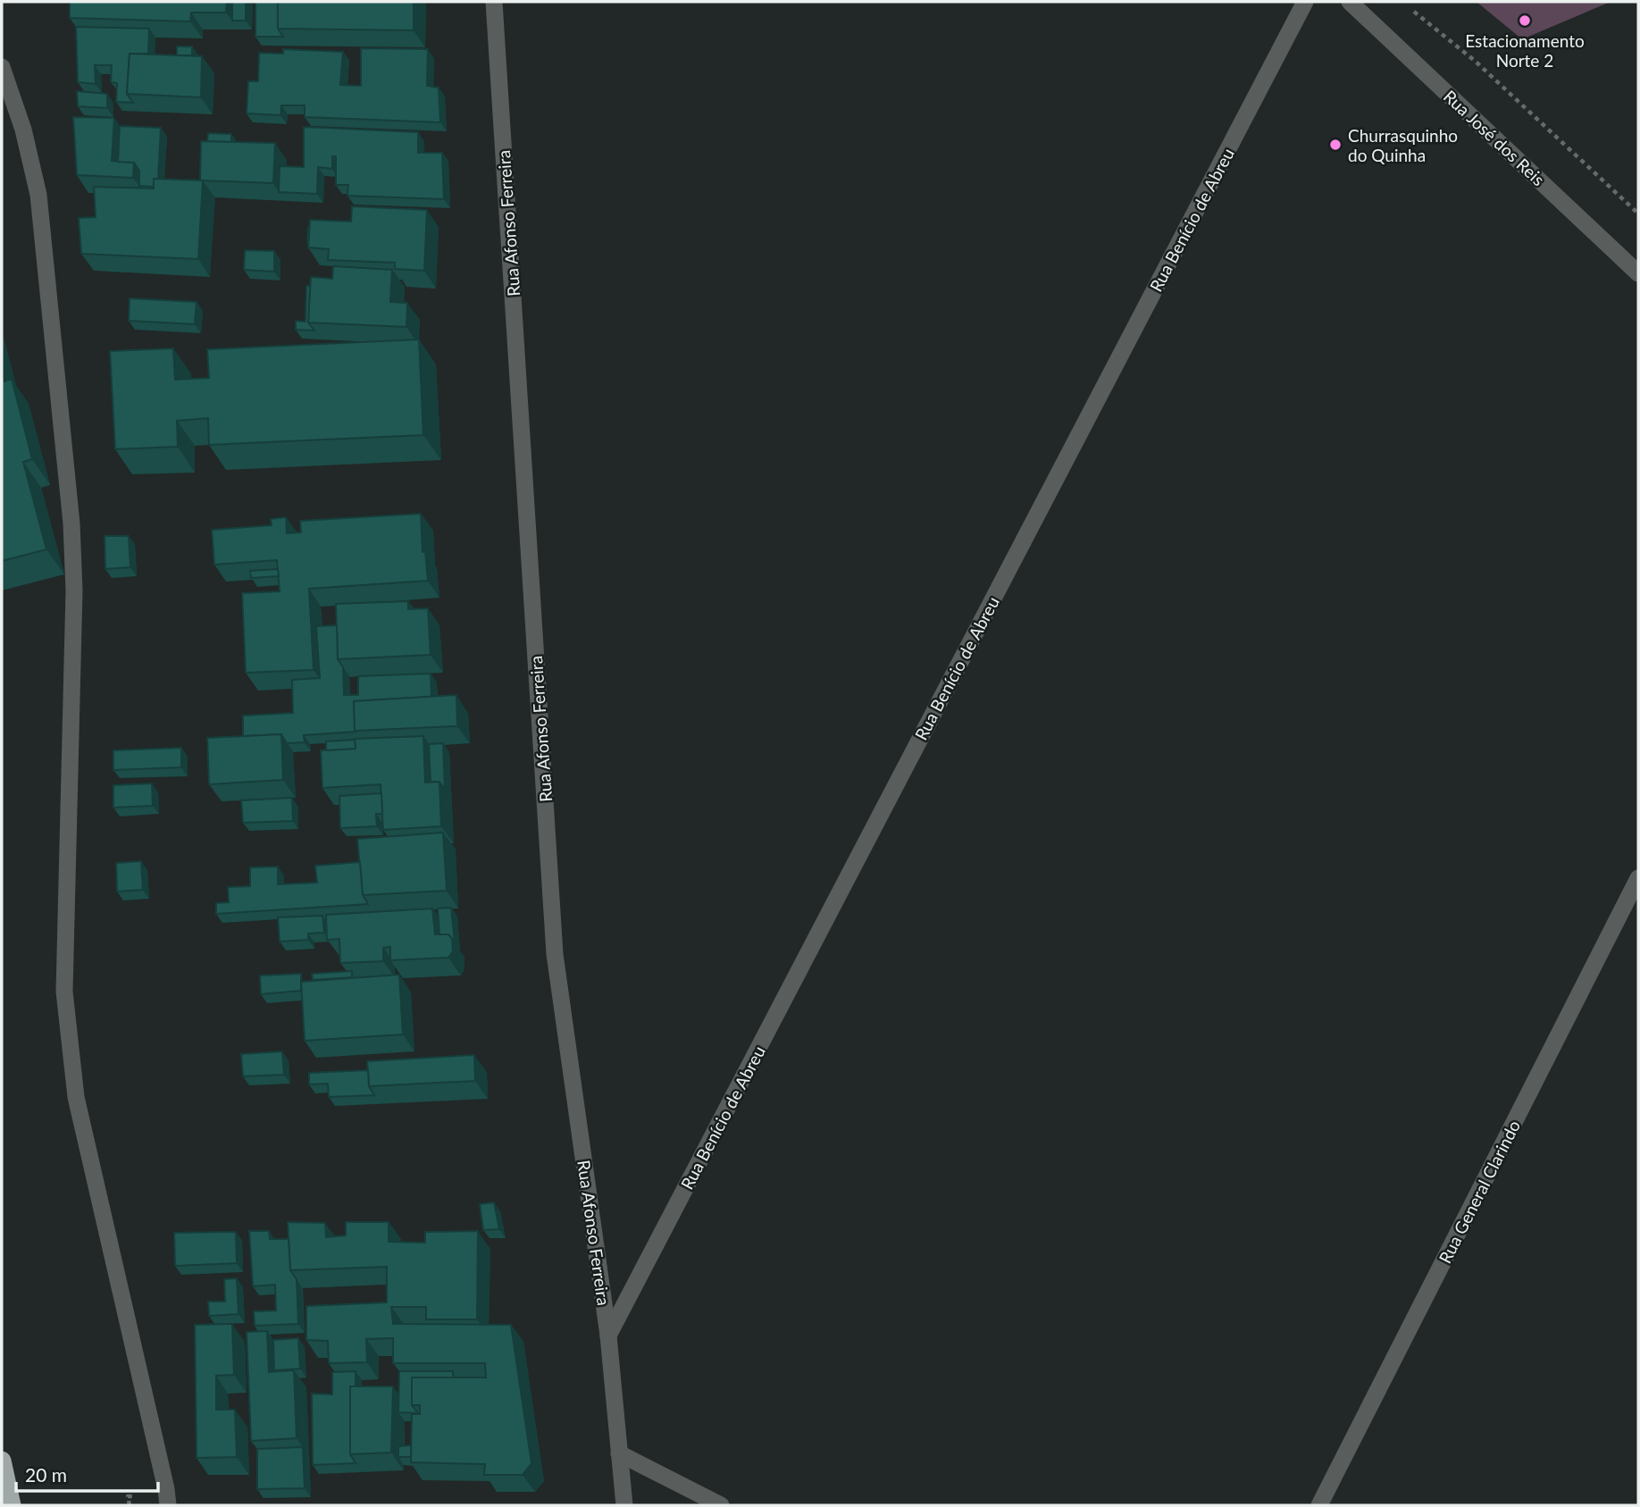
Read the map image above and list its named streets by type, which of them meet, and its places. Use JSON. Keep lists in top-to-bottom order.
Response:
{
  "streets": {
    "street": [
      "Rua José dos Reis",
      "Rua Benício de Abreu",
      "Rua Afonso Ferreira",
      "Rua General Clarindo"
    ]
  },
  "crossings": [
    ["Rua Benício de Abreu", "Rua Afonso Ferreira"]
  ],
  "places": ["Estacionamento Norte 2", "Churrasquinho do Quinha"],
  "scale_bar": "20 m"
}
